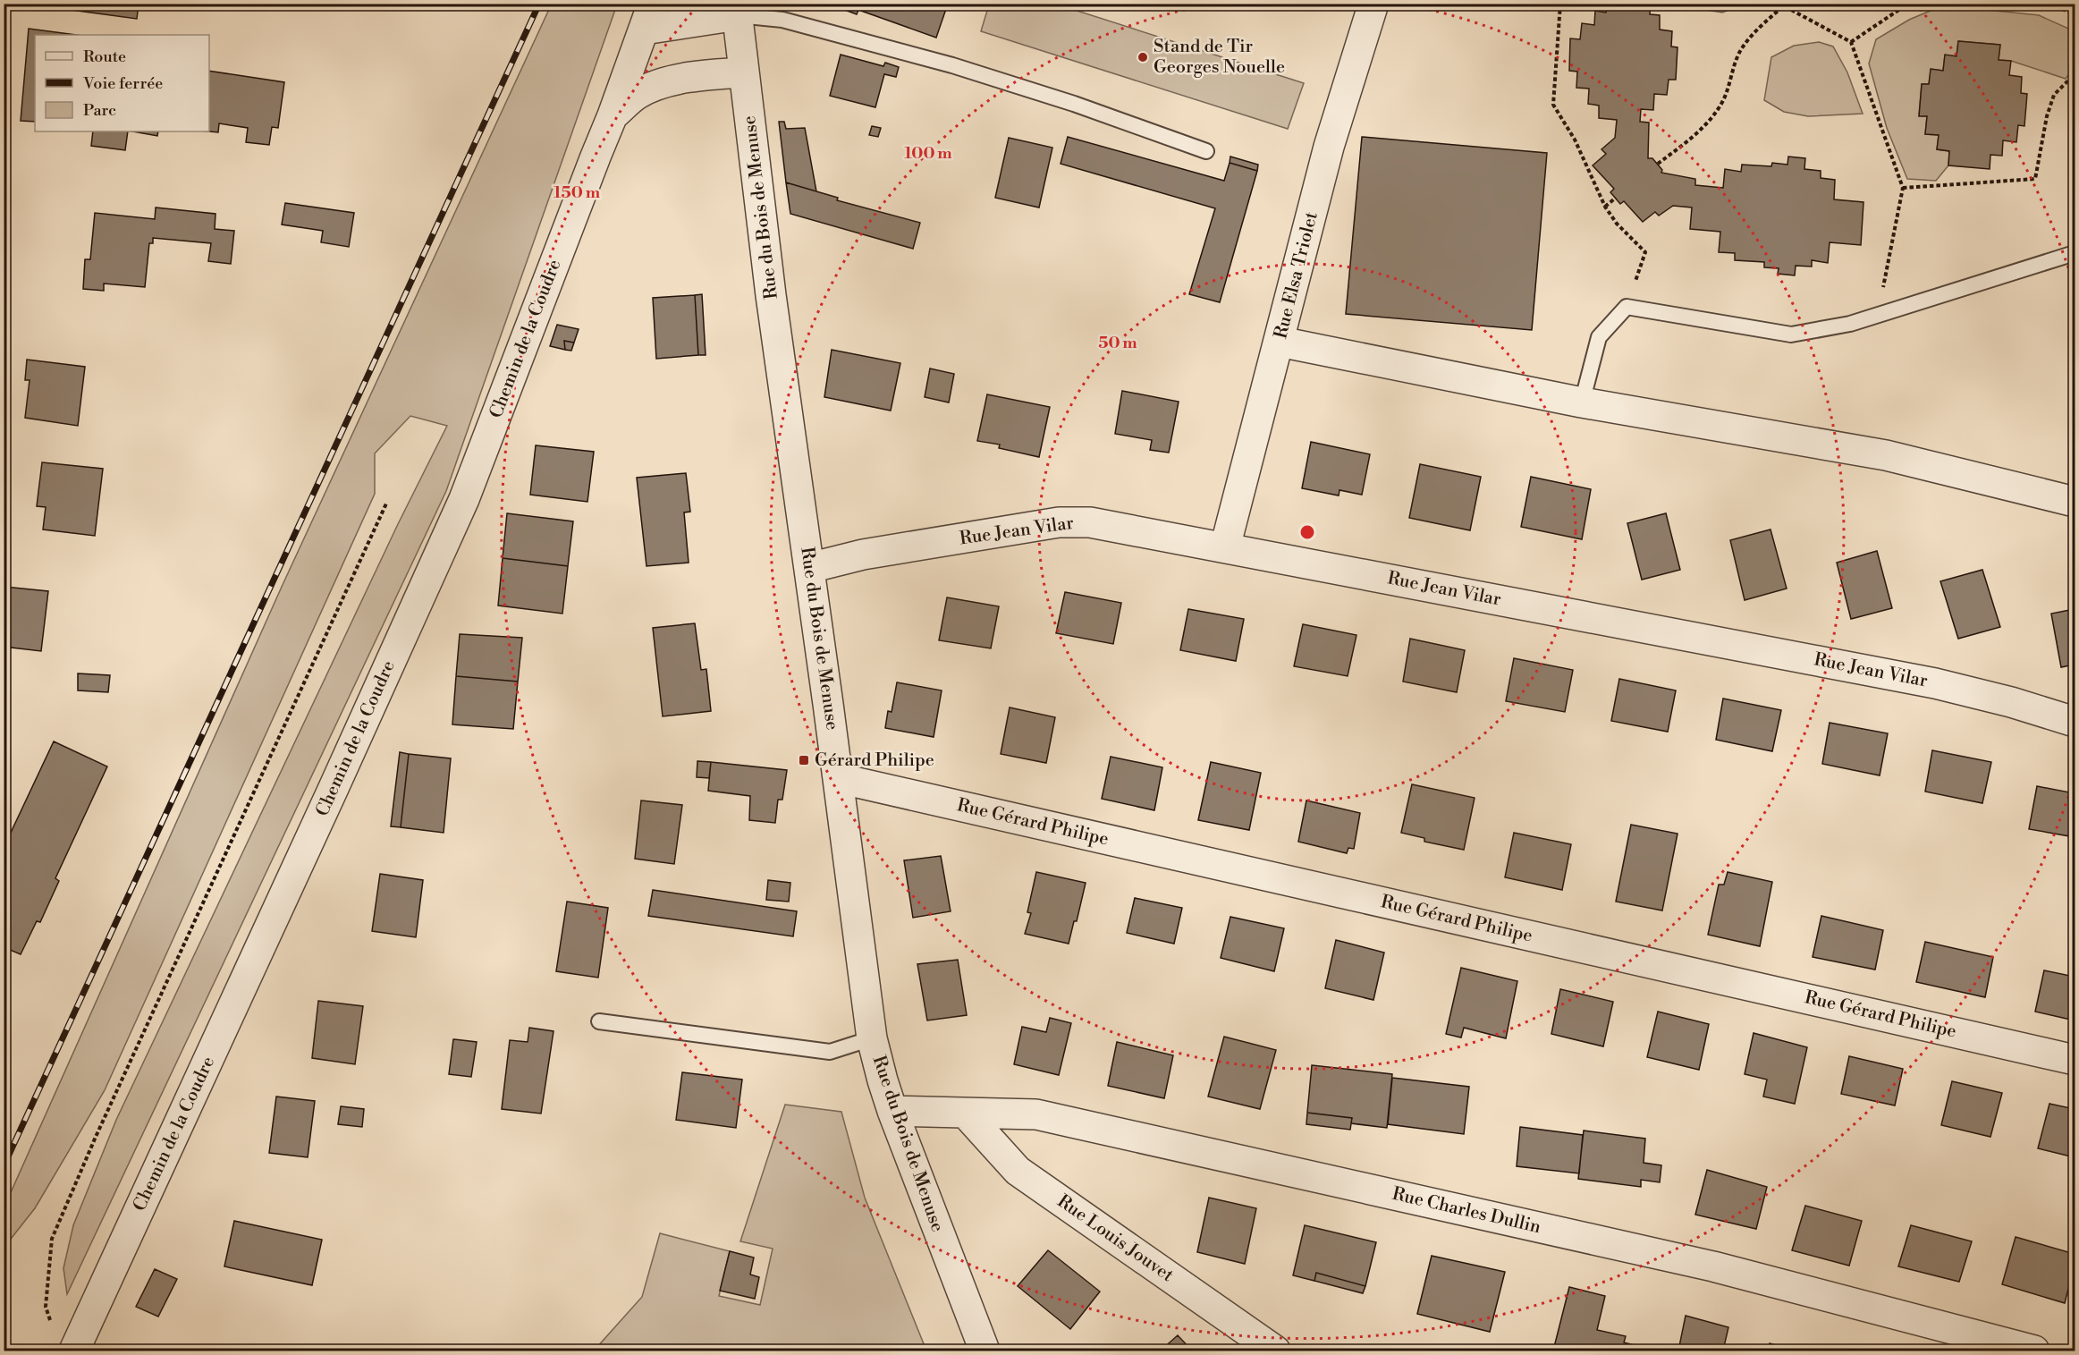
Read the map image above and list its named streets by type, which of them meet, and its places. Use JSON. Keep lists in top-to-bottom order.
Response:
{
  "streets": {
    "street": [
      "Rue du Bois de Menuse",
      "Rue Elsa Triolet",
      "Chemin de la Coudre",
      "Rue Jean Vilar",
      "Rue Gérard Philipe",
      "Rue Charles Dullin",
      "Rue Louis Jouvet"
    ]
  },
  "crossings": [
    ["Rue du Bois de Menuse", "Rue Jean Vilar"],
    ["Rue du Bois de Menuse", "Rue Gérard Philipe"],
    ["Rue du Bois de Menuse", "Rue Charles Dullin"],
    ["Rue Elsa Triolet", "Rue Jean Vilar"],
    ["Rue Charles Dullin", "Rue Louis Jouvet"]
  ],
  "places": {
    "other": ["Stand de Tir Georges Nouelle"],
    "transit": ["Gérard Philipe"]
  },
  "legend": ["Route", "Voie ferrée", "Parc"],
  "rings": ["100 m", "150 m", "50 m"]
}
